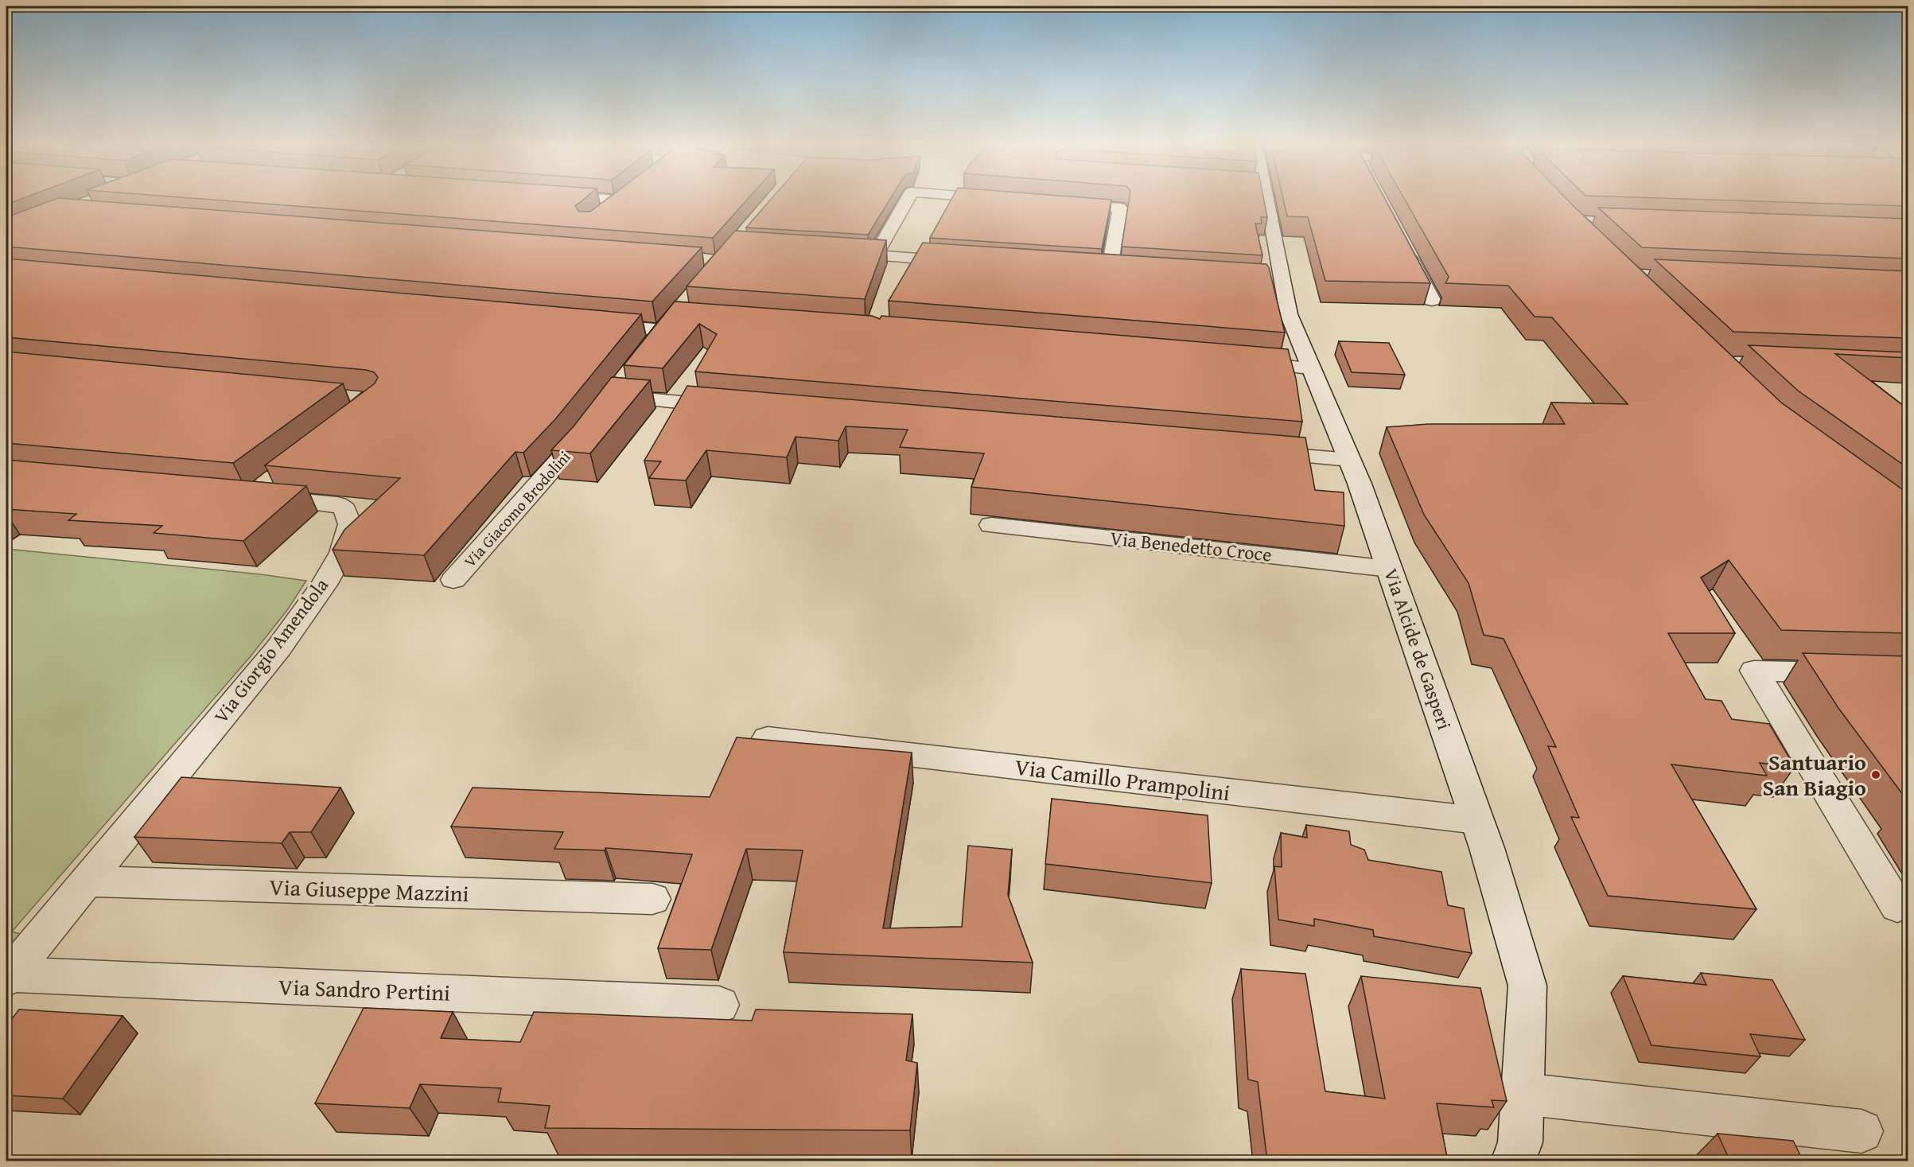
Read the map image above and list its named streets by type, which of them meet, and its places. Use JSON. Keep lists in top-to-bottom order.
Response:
{
  "streets": {
    "street": [
      "Via Giacomo Brodolini",
      "Via Benedetto Croce",
      "Via Alcide de Gasperi",
      "Via Giorgio Amendola",
      "Via Camillo Prampolini",
      "Via Giuseppe Mazzini",
      "Via Sandro Pertini"
    ]
  },
  "crossings": [
    ["Via Benedetto Croce", "Via Alcide de Gasperi"],
    ["Via Alcide de Gasperi", "Via Camillo Prampolini"],
    ["Via Giorgio Amendola", "Via Giuseppe Mazzini"],
    ["Via Giorgio Amendola", "Via Sandro Pertini"]
  ],
  "places": ["Santuario San Biagio"]
}
